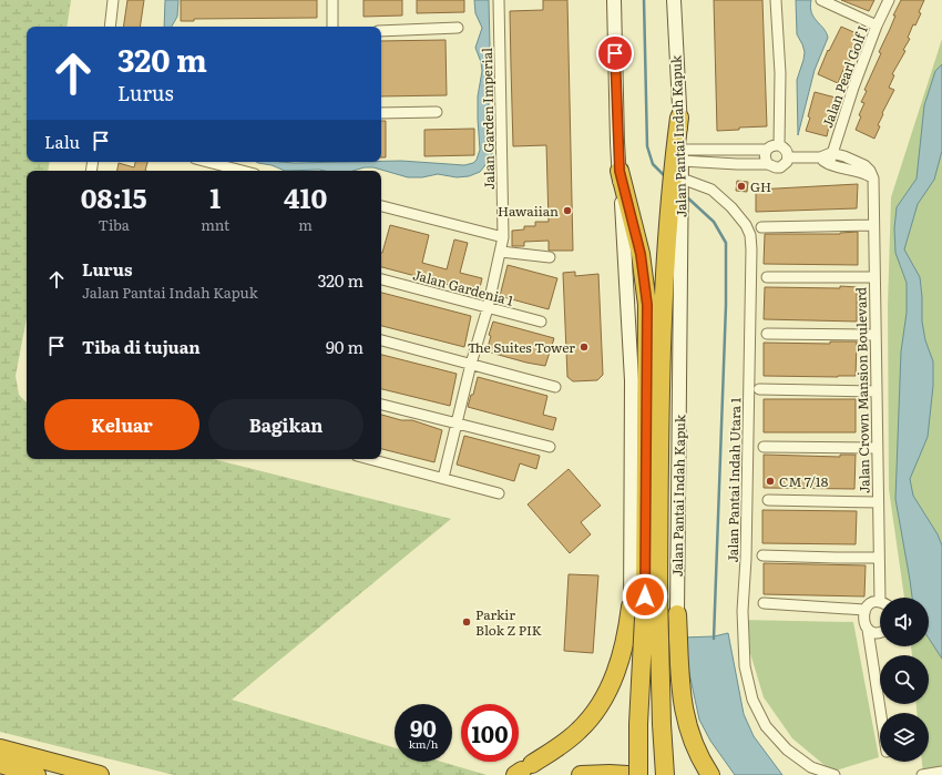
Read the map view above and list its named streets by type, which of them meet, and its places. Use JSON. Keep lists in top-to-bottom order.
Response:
{
  "streets": {
    "main road": ["Jalan Pantai Indah Kapuk"],
    "street": [
      "Jalan Pearl Golf I",
      "Jalan Garden Imperial",
      "Jalan Gardenia 1",
      "Jalan Crown Mansion Boulevard",
      "Jalan Pantai Indah Utara 1"
    ]
  },
  "crossings": [
    ["Jalan Garden Imperial", "Jalan Gardenia 1"],
    ["Jalan Pantai Indah Kapuk", "Jalan Pantai Indah Utara 1"]
  ],
  "places": [
    "GH",
    "Hawaiian",
    "The Suites Tower",
    "CM 7/18",
    "Parkir Blok Z PIK"
  ],
  "page": {
    "turn": ["320 m", "Lurus"],
    "then": "Lalu",
    "eta": [
      "08:15",
      "Tiba",
      "1",
      "mnt",
      "410",
      "m"
    ],
    "list": [
      {
        "name": "Lurus",
        "note": "Jalan Pantai Indah Kapuk",
        "value": "320 m"
      },
      {
        "name": "Tiba di tujuan",
        "value": "90 m"
      }
    ],
    "buttons": ["Keluar", "Bagikan"],
    "speed": "90 km/h",
    "limit": "100"
  }
}
